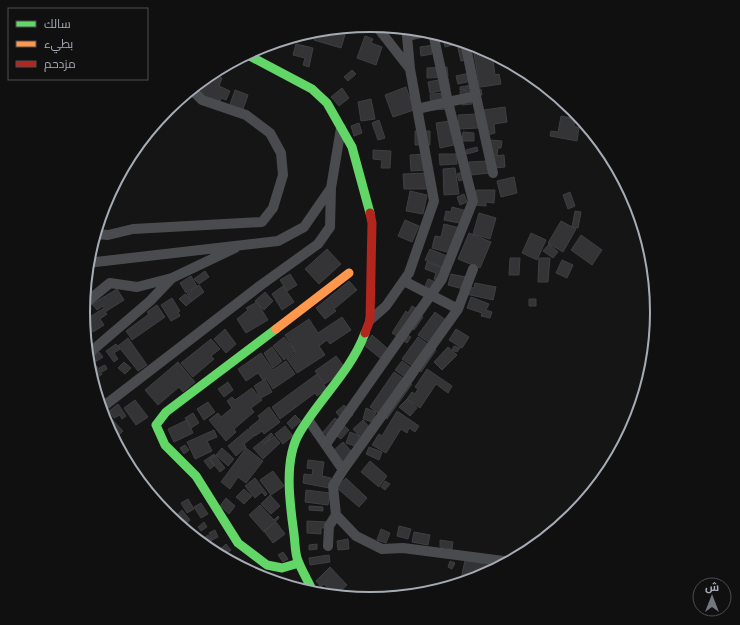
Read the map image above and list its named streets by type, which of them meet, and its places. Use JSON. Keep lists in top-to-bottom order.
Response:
{
  "legend": ["سالك", "بطيء", "مزدحم"],
  "north": "top"
}
